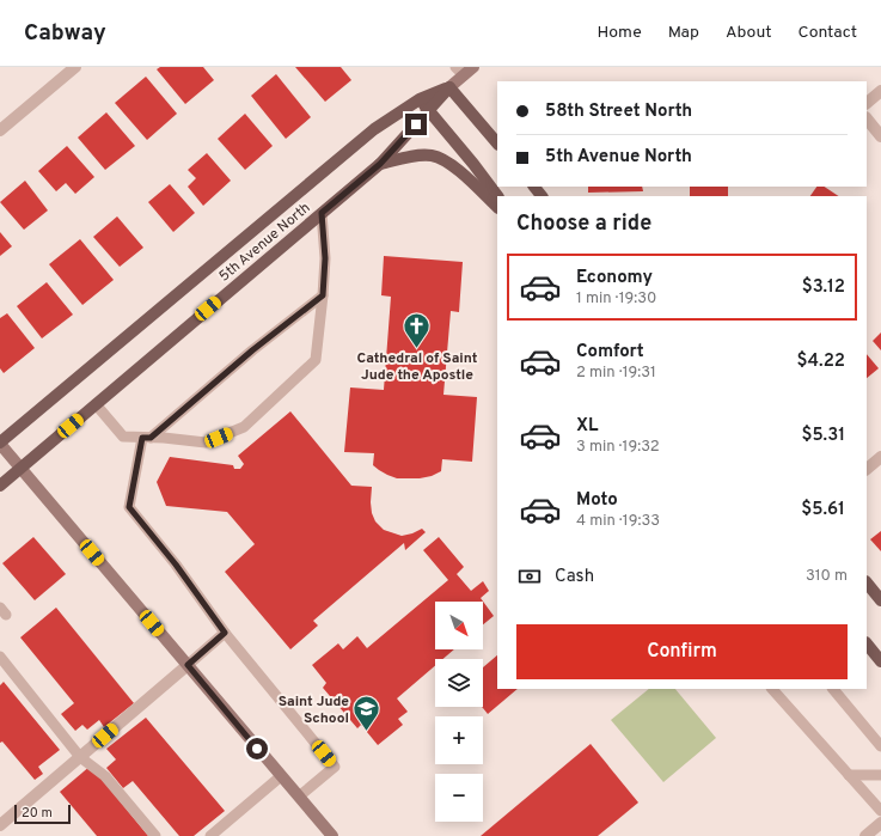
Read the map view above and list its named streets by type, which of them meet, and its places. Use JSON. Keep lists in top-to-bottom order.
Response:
{
  "streets": {
    "main road": ["5th Avenue North"]
  },
  "places": {
    "church": ["Cathedral of Saint Jude the Apostle"],
    "school or university": ["Saint Jude School"]
  },
  "scale_bar": "20 m",
  "north": "bottom right",
  "page": {
    "header": "Cabway",
    "nav": [
      "Home",
      "Map",
      "About",
      "Contact"
    ],
    "banner": ["58th Street North", "5th Avenue North"],
    "heading": "Choose a ride",
    "list": [
      {
        "name": "Economy",
        "note": "1 min · 19:30",
        "value": "$3.12"
      },
      {
        "name": "Comfort",
        "note": "2 min · 19:31",
        "value": "$4.22"
      },
      {
        "name": "XL",
        "note": "3 min · 19:32",
        "value": "$5.31"
      },
      {
        "name": "Moto",
        "note": "4 min · 19:33",
        "value": "$5.61"
      }
    ],
    "pay": ["Cash", "310 m"],
    "map_buttons": ["+", "−"],
    "buttons": "Confirm",
    "scale": "20 m"
  }
}
